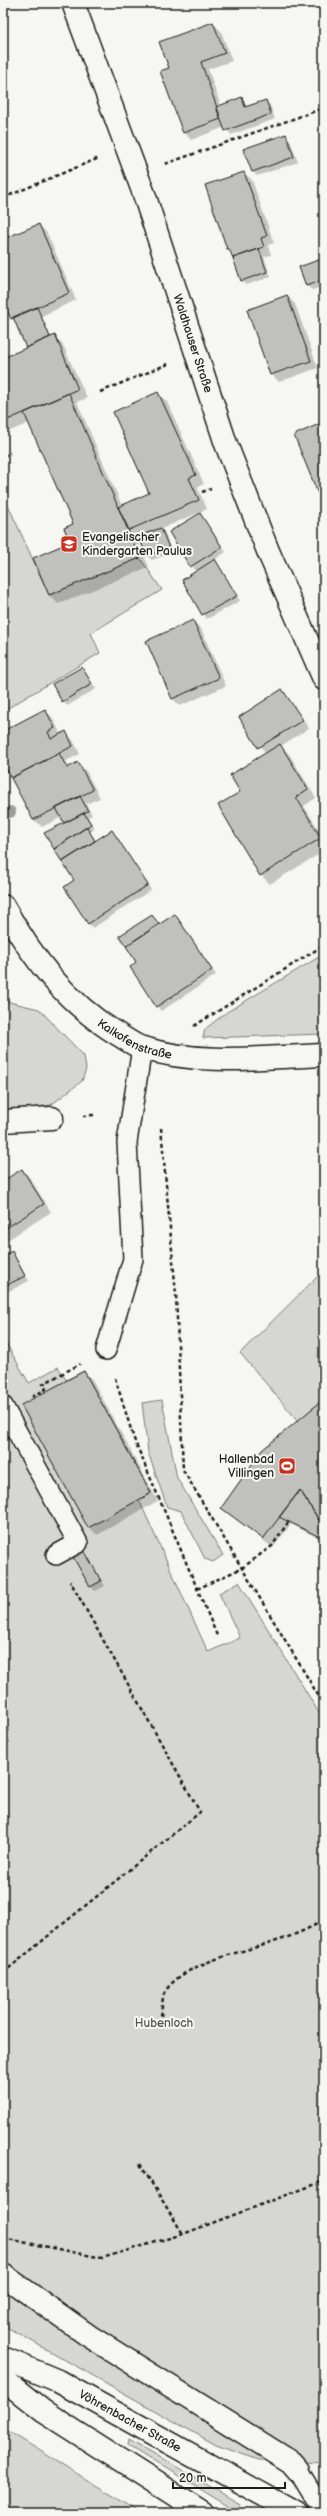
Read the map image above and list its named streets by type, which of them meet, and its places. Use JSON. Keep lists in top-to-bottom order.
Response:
{
  "streets": {
    "street": ["Waldhauser Straße", "Kalkofenstraße", "Vöhrenbacher Straße"]
  },
  "parks": ["Hubenloch"],
  "places": {
    "school or university": ["Evangelischer Kindergarten Paulus"],
    "sports": ["Hallenbad Villingen"]
  },
  "scale_bar": "20 m"
}
